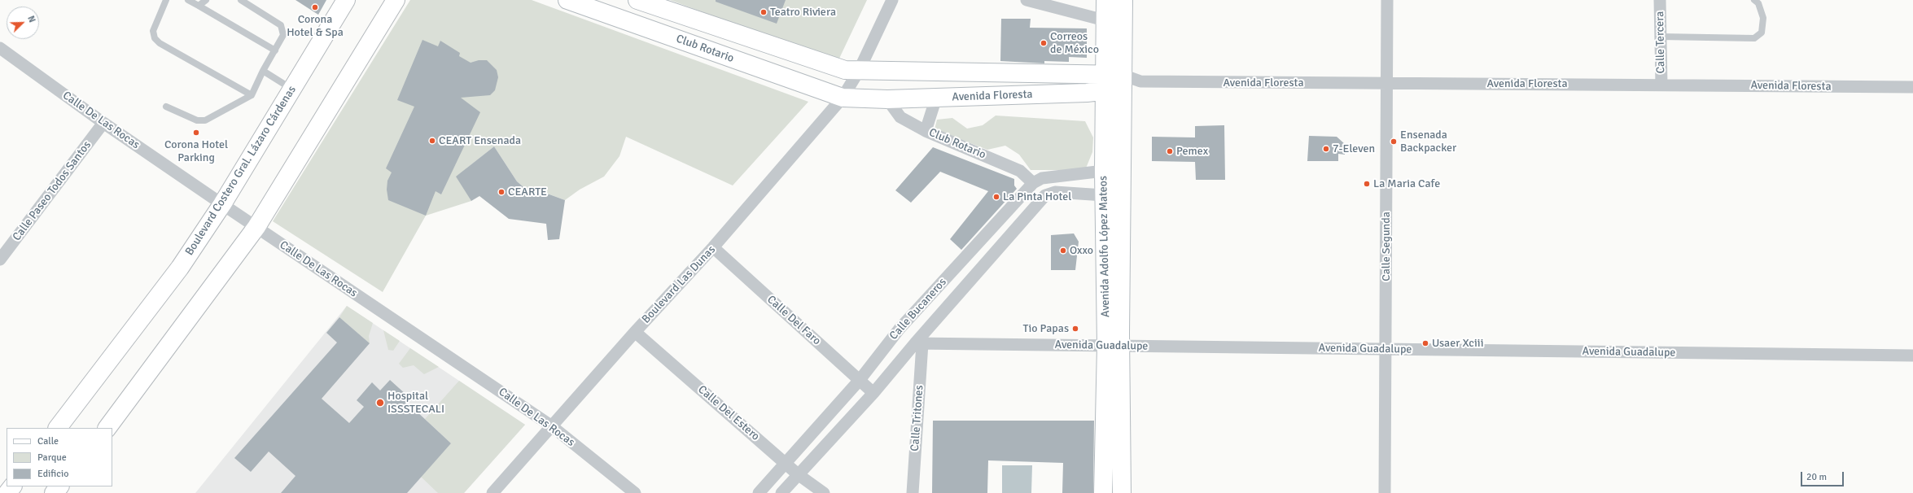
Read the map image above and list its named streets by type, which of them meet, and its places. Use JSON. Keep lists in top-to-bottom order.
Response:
{
  "streets": {
    "main road": [
      "Club Rotario",
      "Avenida Floresta",
      "Boulevard Costero Gral. Lázaro Cárdenas",
      "Avenida Adolfo López Mateos"
    ],
    "street": [
      "Calle Tercera",
      "Calle De Las Rocas",
      "Calle Paseo Todos Santos",
      "Calle Segunda",
      "Boulevard Las Dunas",
      "Calle Bucaneros",
      "Calle Del Faro",
      "Avenida Guadalupe",
      "Calle Del Estero",
      "Calle Tritones"
    ]
  },
  "crossings": [
    ["Calle Tercera", "Avenida Floresta"],
    ["Club Rotario", "Avenida Floresta"],
    ["Club Rotario", "Boulevard Las Dunas"],
    ["Club Rotario", "Calle Bucaneros"],
    ["Avenida Floresta", "Avenida Adolfo López Mateos"],
    ["Avenida Floresta", "Calle Segunda"],
    ["Avenida Floresta", "Boulevard Las Dunas"],
    ["Calle De Las Rocas", "Boulevard Costero Gral. Lázaro Cárdenas"],
    ["Calle De Las Rocas", "Calle Paseo Todos Santos"],
    ["Calle De Las Rocas", "Boulevard Las Dunas"],
    ["Avenida Adolfo López Mateos", "Calle Bucaneros"],
    ["Avenida Adolfo López Mateos", "Avenida Guadalupe"],
    ["Calle Segunda", "Avenida Guadalupe"],
    ["Boulevard Las Dunas", "Calle Del Faro"],
    ["Boulevard Las Dunas", "Calle Del Estero"],
    ["Calle Bucaneros", "Calle Del Faro"],
    ["Calle Bucaneros", "Avenida Guadalupe"],
    ["Calle Bucaneros", "Calle Del Estero"],
    ["Calle Bucaneros", "Calle Tritones"],
    ["Avenida Guadalupe", "Calle Tritones"]
  ],
  "places": [
    "Corona Hotel & Spa",
    "Teatro Riviera",
    "Correos de México",
    "Corona Hotel Parking",
    "CEART Ensenada",
    "Ensenada Backpacker",
    "7-Eleven",
    "Pemex",
    "La Maria Cafe",
    "CEARTE",
    "La Pinta Hotel",
    "Oxxo",
    "Tio Papas",
    "Usaer Xciii",
    "Hospital ISSSTECALI"
  ],
  "legend": ["Calle", "Parque", "Edificio"],
  "scale_bar": "20 m",
  "north": "top right"
}
